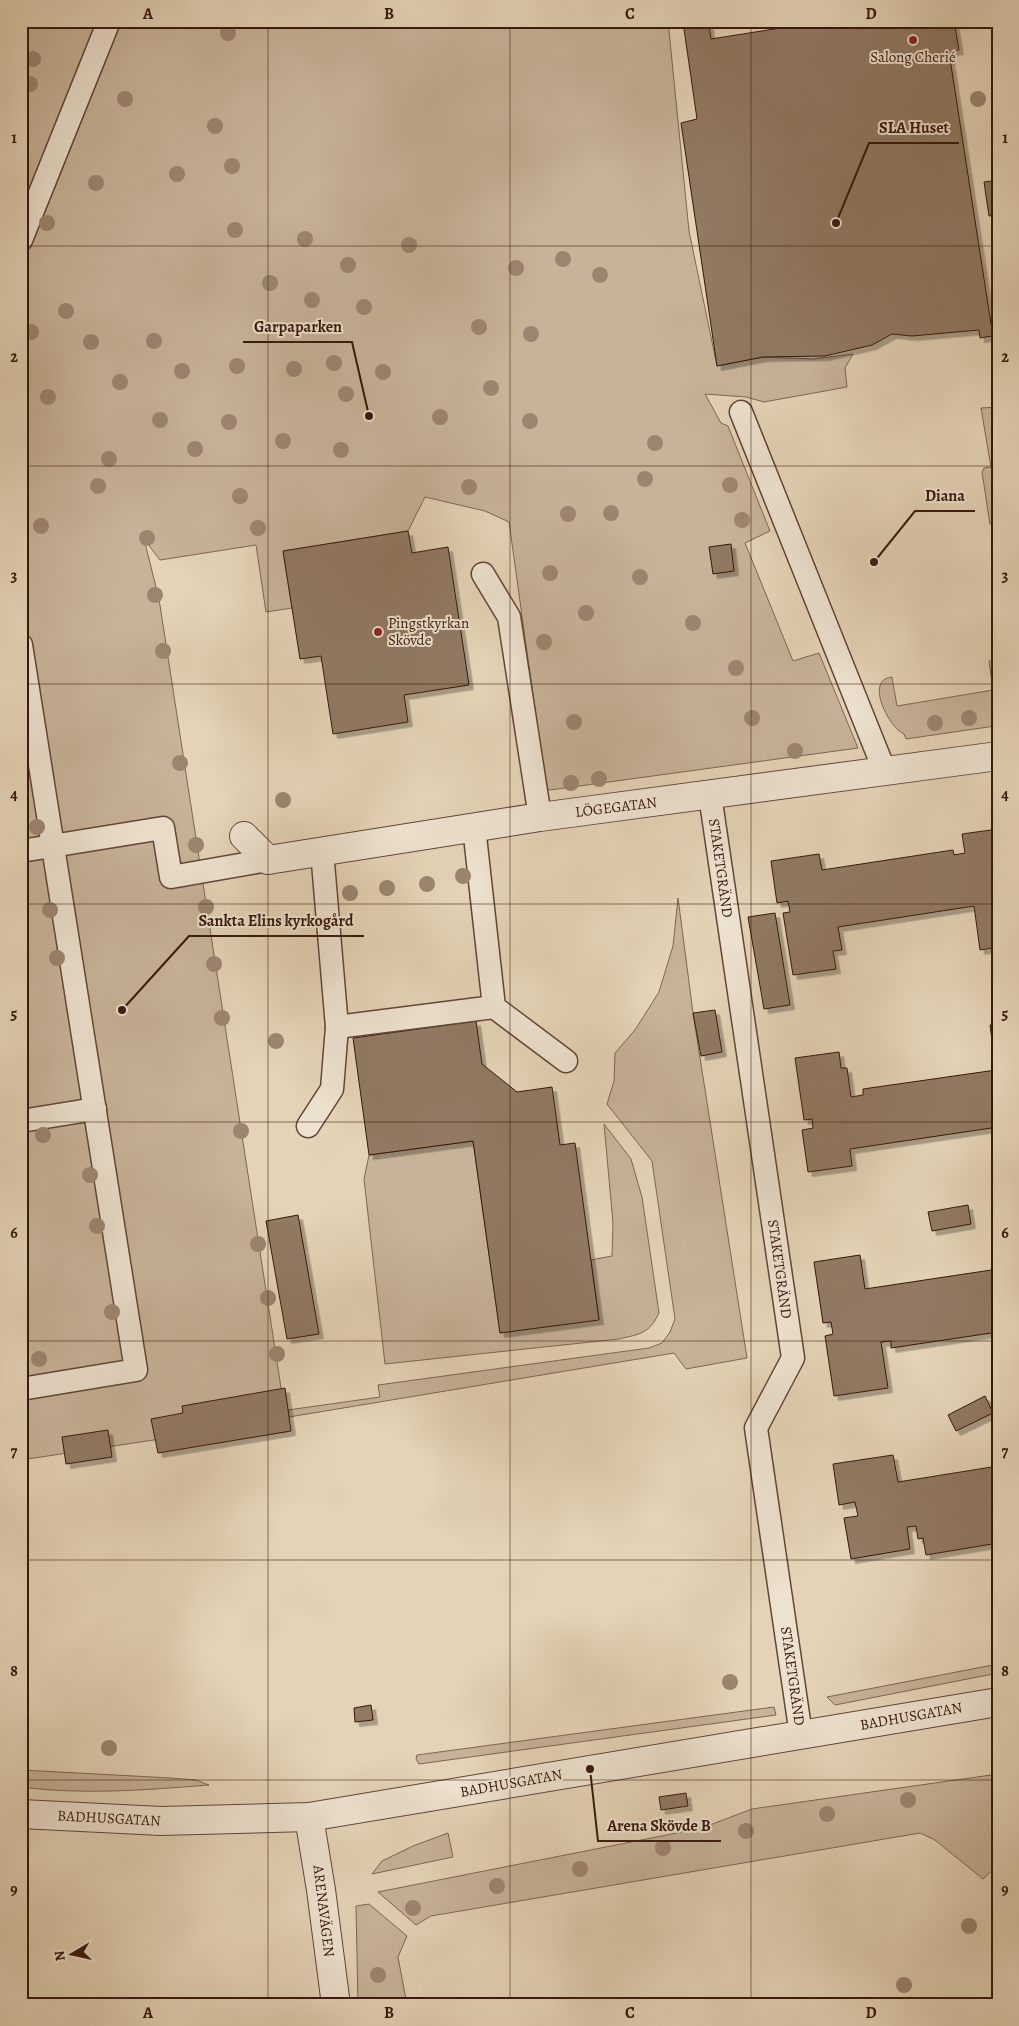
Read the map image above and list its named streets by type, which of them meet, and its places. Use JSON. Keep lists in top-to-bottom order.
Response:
{
  "streets": {
    "street": ["LÖGEGATAN", "BADHUSGATAN", "ARENAVÄGEN"],
    "lane": ["STAKETGRÄND"]
  },
  "crossings": [
    ["LÖGEGATAN", "STAKETGRÄND"],
    ["STAKETGRÄND", "BADHUSGATAN"],
    ["BADHUSGATAN", "ARENAVÄGEN"]
  ],
  "places": [
    "Salong Cherié",
    "SLA Huset",
    "Garpaparken",
    "Diana",
    "Pingstkyrkan Skövde",
    "Sankta Elins kyrkogård",
    "Arena Skövde B"
  ],
  "north": "left",
  "grid": {
    "columns": [
      "A",
      "B",
      "C",
      "D"
    ],
    "rows": [
      "1",
      "2",
      "3",
      "4",
      "5",
      "6",
      "7",
      "8",
      "9"
    ]
  }
}
